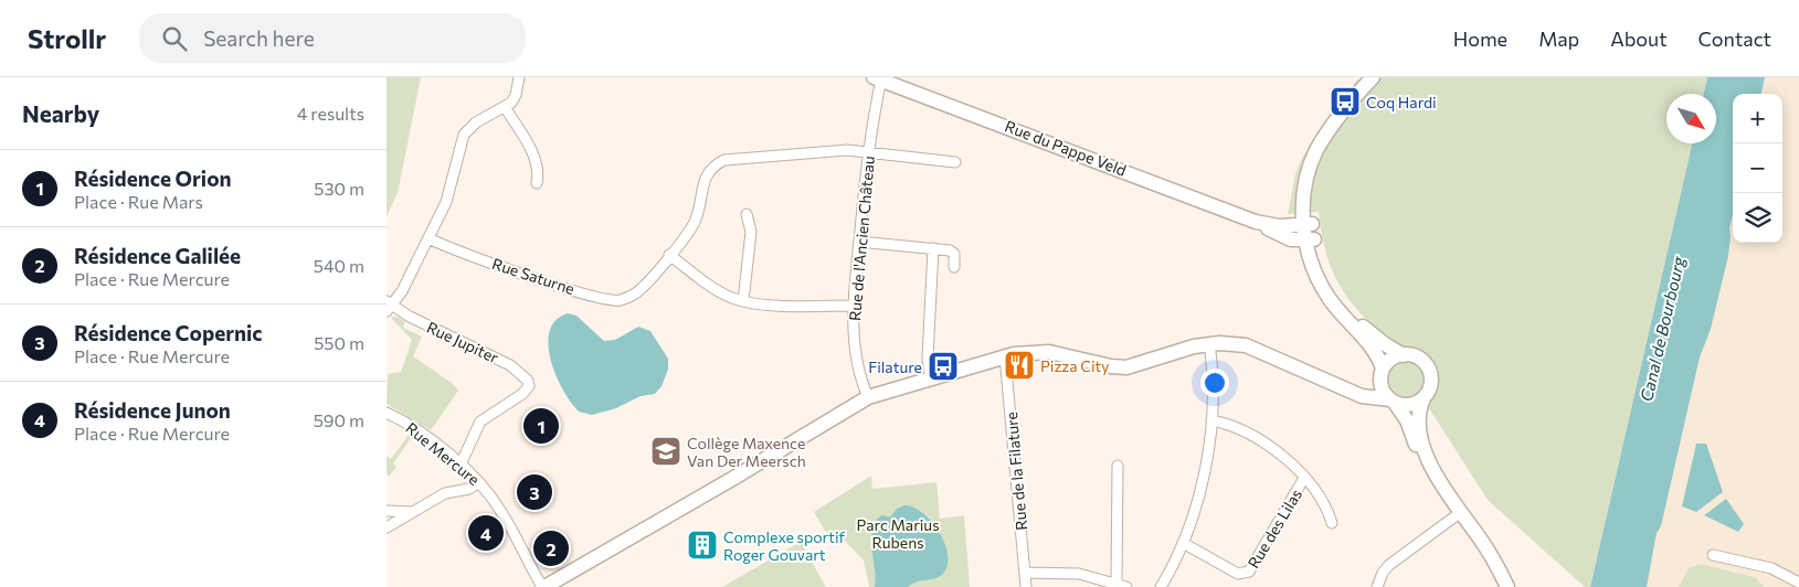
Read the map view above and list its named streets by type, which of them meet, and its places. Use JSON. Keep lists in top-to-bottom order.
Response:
{
  "streets": {
    "street": [
      "Rue du Pappe Veld",
      "Rue de l'Ancien Château",
      "Rue Saturne",
      "Rue Jupiter",
      "Rue Mercure",
      "Rue de la Filature",
      "Rue des Lilas"
    ]
  },
  "crossings": [
    ["Rue du Pappe Veld", "Rue de l'Ancien Château"],
    ["Rue Jupiter", "Rue Mercure"]
  ],
  "water": ["Canal de Bourbourg"],
  "parks": ["Parc Marius Rubens"],
  "places": {
    "bus stop": ["Coq Hardi", "Filature"],
    "restaurant": ["Pizza City"],
    "school or university": ["Collège Maxence Van Der Meersch"],
    "building": ["Complexe sportif Roger Gouvart"]
  },
  "north": "bottom right",
  "page": {
    "header": "Strollr",
    "search": "Search here",
    "nav": [
      "Home",
      "Map",
      "About",
      "Contact"
    ],
    "heading": ["Nearby", "4 results"],
    "map_buttons": ["+", "−"],
    "list": [
      {
        "mark": "1",
        "name": "Résidence Orion",
        "note": "Place · Rue Mars",
        "value": "530 m"
      },
      {
        "mark": "2",
        "name": "Résidence Galilée",
        "note": "Place · Rue Mercure",
        "value": "540 m"
      },
      {
        "mark": "3",
        "name": "Résidence Copernic",
        "note": "Place · Rue Mercure",
        "value": "550 m"
      },
      {
        "mark": "4",
        "name": "Résidence Junon",
        "note": "Place · Rue Mercure",
        "value": "590 m"
      }
    ],
    "pins": [
      "1",
      "3",
      "4",
      "2"
    ]
  }
}
